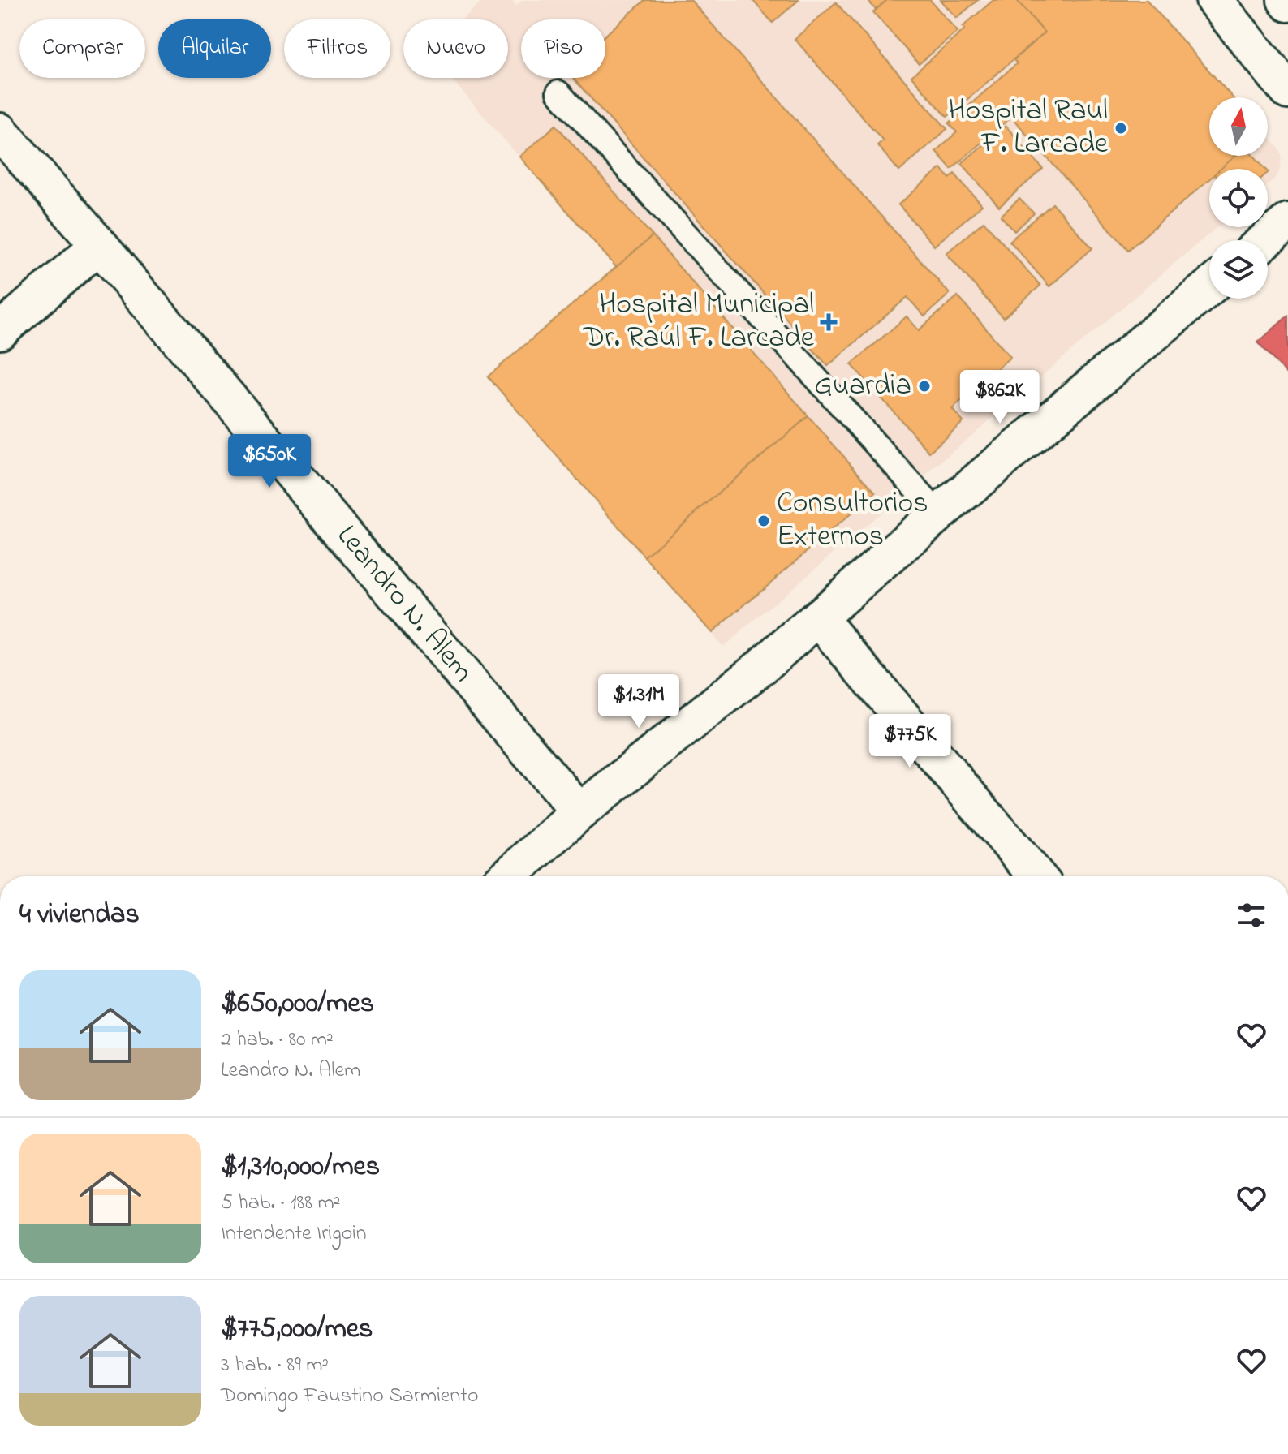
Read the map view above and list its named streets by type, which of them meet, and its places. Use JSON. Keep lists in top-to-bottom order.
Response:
{
  "streets": {
    "street": ["Leandro N. Alem"]
  },
  "places": {
    "other": ["Hospital Raul F. Larcade", "Guardia", "Consultorios Externos"],
    "health": ["Hospital Municipal Dr. Raúl F. Larcade"]
  },
  "north": "top",
  "page": {
    "chip": [
      "Comprar",
      "Alquilar",
      "Filtros",
      "Nuevo",
      "Piso"
    ],
    "price": [
      "$862K",
      "$650K",
      "$1.31M",
      "$775K"
    ],
    "heading": "4 viviendas",
    "list": [
      {
        "name": "$650,000/mes",
        "note": "2 hab. · 80 m² · Leandro N. Alem"
      },
      {
        "name": "$1,310,000/mes",
        "note": "5 hab. · 188 m² · Intendente Irigoin"
      },
      {
        "name": "$775,000/mes",
        "note": "3 hab. · 89 m² · Domingo Faustino Sarmiento"
      }
    ]
  }
}
